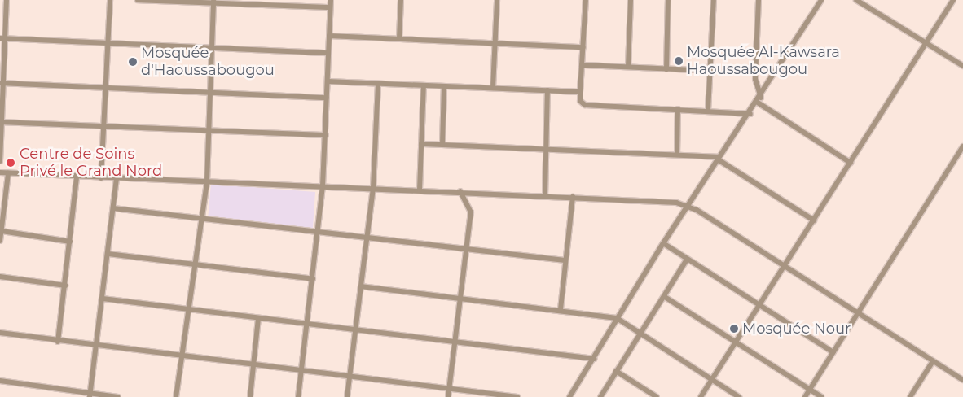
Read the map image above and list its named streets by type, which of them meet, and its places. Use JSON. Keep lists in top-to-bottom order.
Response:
{
  "places": [
    "Mosquée Al-Kawsara Haoussabougou",
    "Mosquée d'Haoussabougou",
    "Centre de Soins Privé le Grand Nord",
    "Mosquée Nour"
  ]
}
